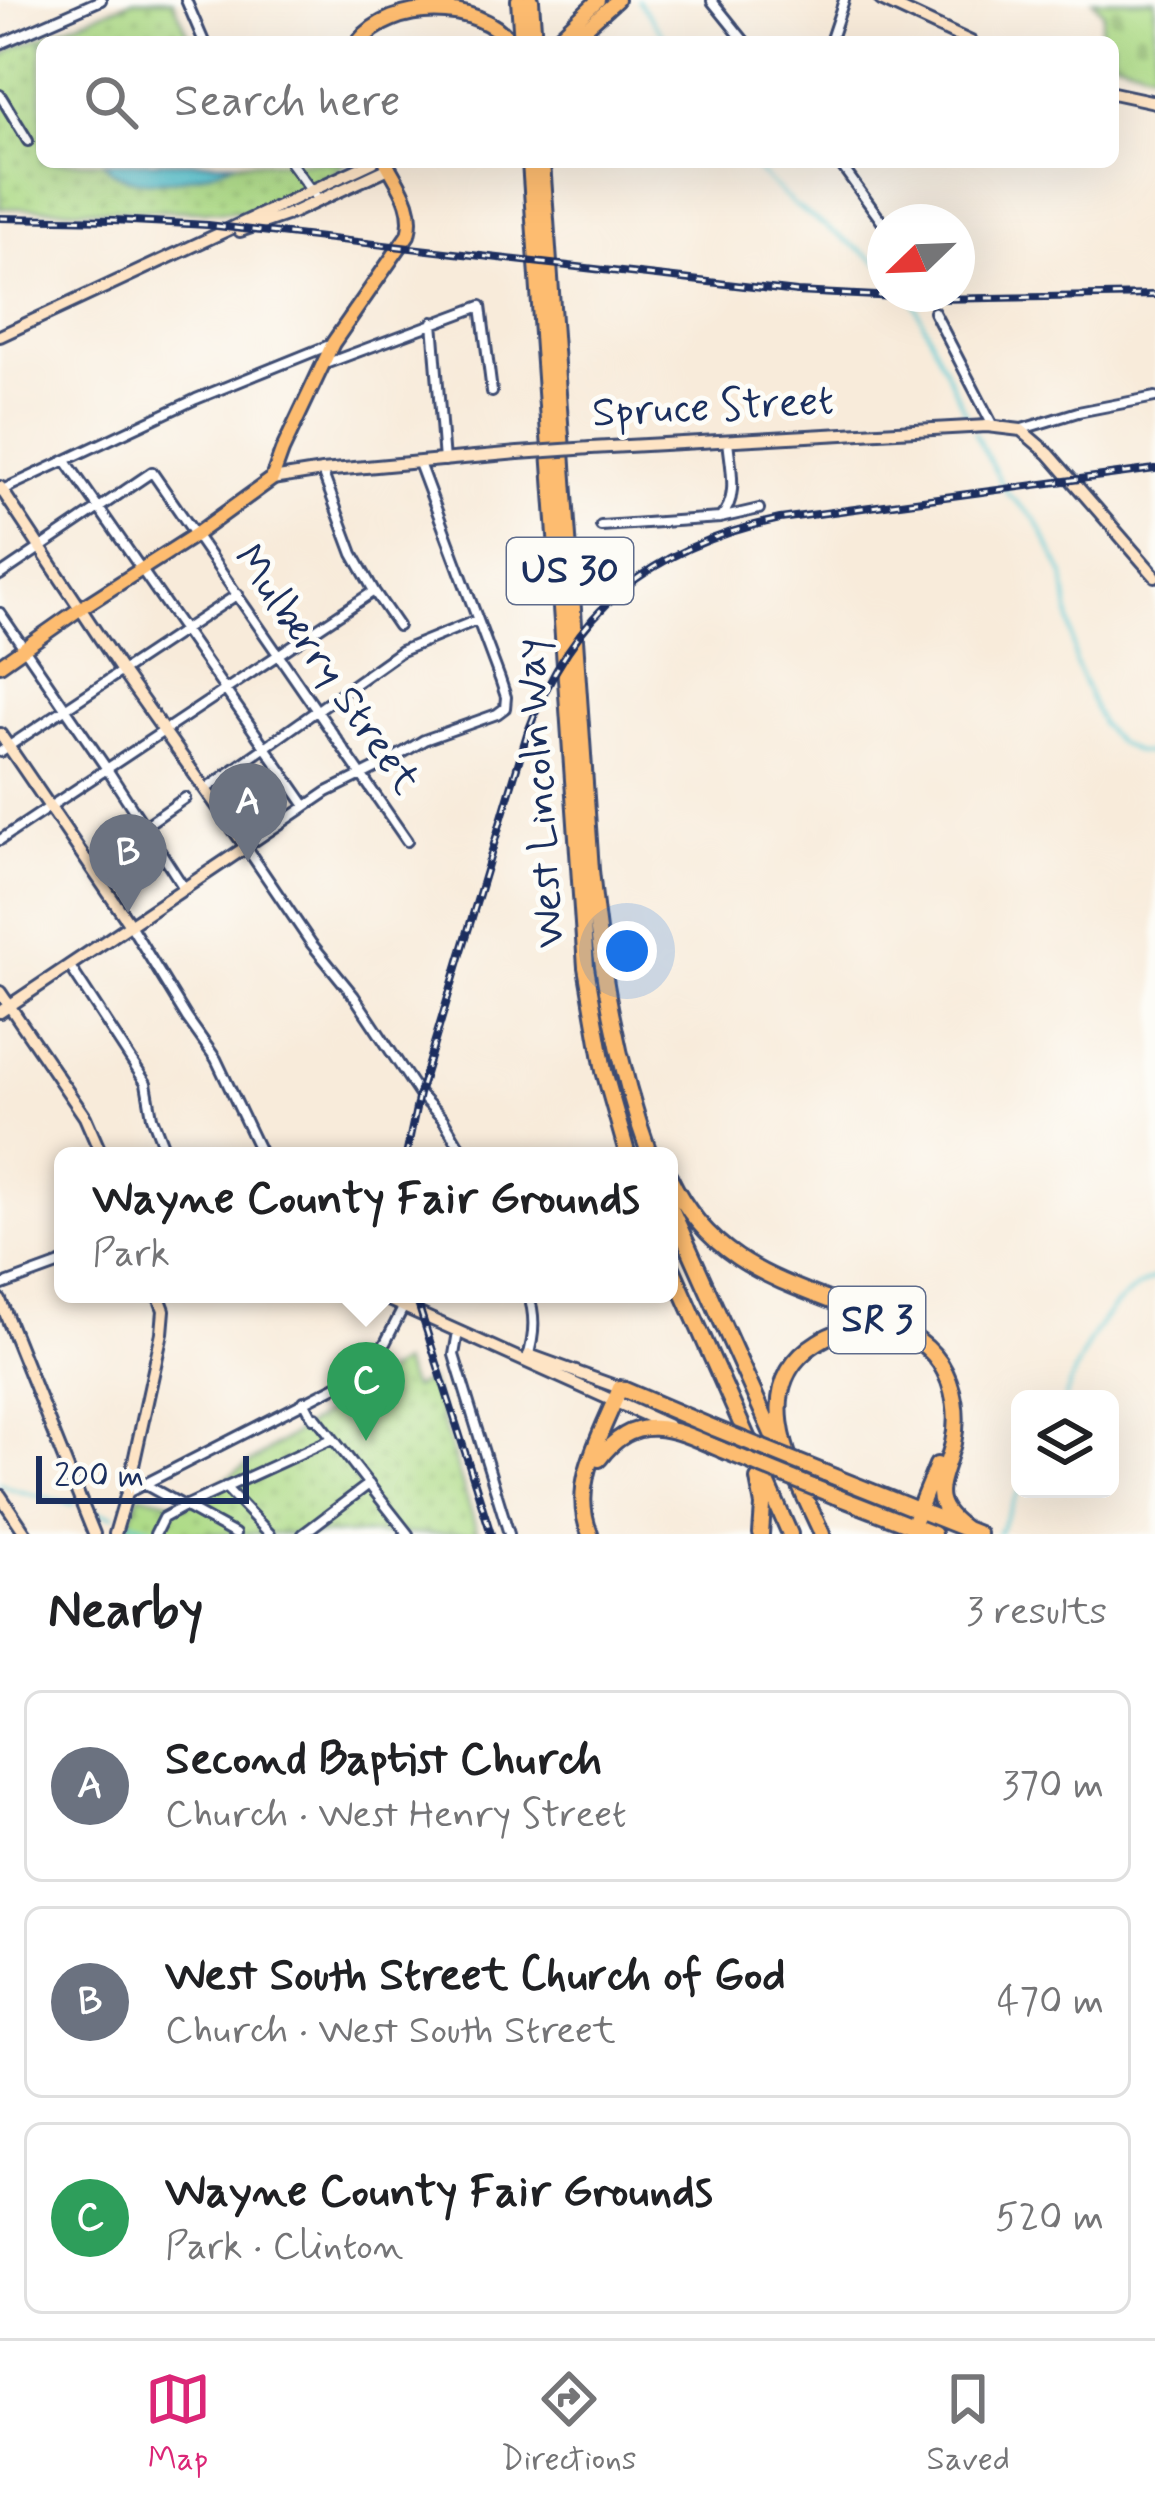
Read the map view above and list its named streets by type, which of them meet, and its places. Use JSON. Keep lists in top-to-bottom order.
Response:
{
  "streets": {
    "highway": ["US 30", "West Lincoln Way", "SR 3"],
    "main road": ["Spruce Street"],
    "street": ["Mulberry Street"]
  },
  "scale_bar": "200 m",
  "north": "bottom left",
  "page": {
    "search": "Search here",
    "pins": ["A", "B", "C"],
    "popup": ["Wayne County Fair Grounds", "Park"],
    "scale": "200 m",
    "heading": ["Nearby", "3 results"],
    "list": [
      {
        "mark": "A",
        "name": "Second Baptist Church",
        "note": "Church · West Henry Street",
        "value": "370 m"
      },
      {
        "mark": "B",
        "name": "West South Street Church of God",
        "note": "Church · West South Street",
        "value": "470 m"
      },
      {
        "mark": "C",
        "name": "Wayne County Fair Grounds",
        "note": "Park · Clinton",
        "value": "520 m"
      }
    ],
    "nav": ["Map", "Directions", "Saved"]
  }
}
